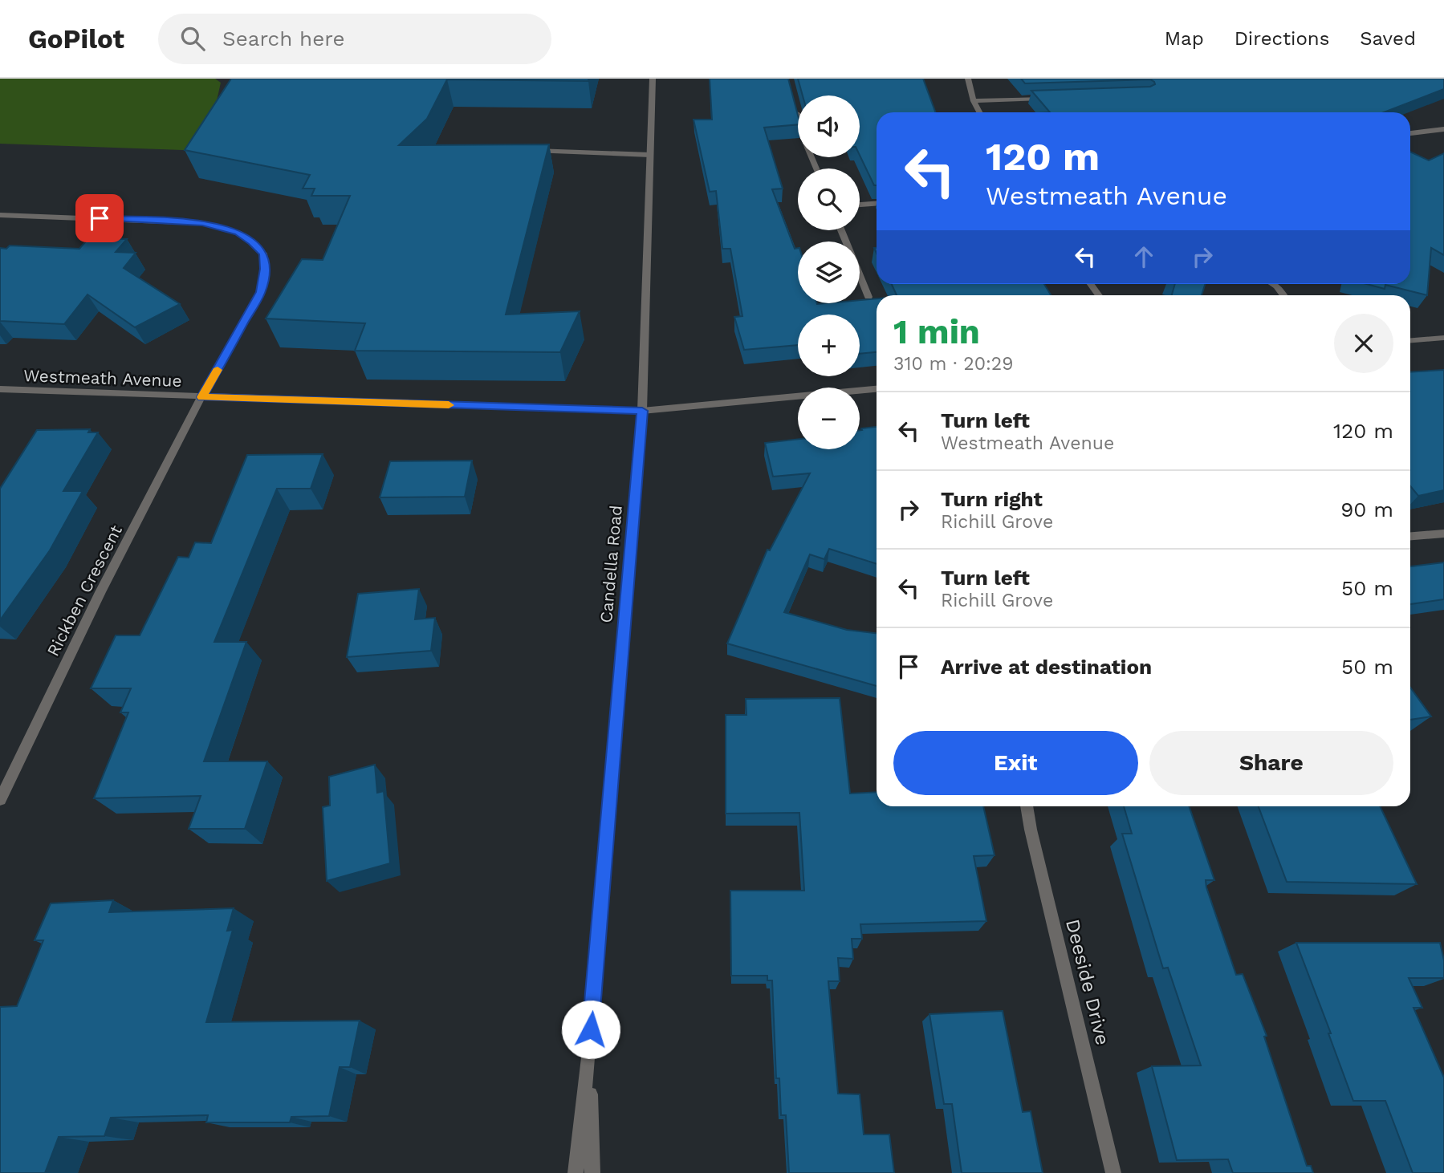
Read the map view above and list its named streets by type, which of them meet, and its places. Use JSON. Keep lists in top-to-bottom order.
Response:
{
  "streets": {
    "street": [
      "Westmeath Avenue",
      "Candella Road",
      "Rickben Crescent",
      "Deeside Drive"
    ]
  },
  "crossings": [
    ["Westmeath Avenue", "Candella Road"],
    ["Westmeath Avenue", "Rickben Crescent"]
  ],
  "page": {
    "header": "GoPilot",
    "search": "Search here",
    "nav": ["Map", "Directions", "Saved"],
    "map_buttons": ["+", "−"],
    "turn": ["120 m", "Westmeath Avenue"],
    "heading": ["1 min", "310 m · 20:29"],
    "list": [
      {
        "name": "Turn left",
        "note": "Westmeath Avenue",
        "value": "120 m"
      },
      {
        "name": "Turn right",
        "note": "Richill Grove",
        "value": "90 m"
      },
      {
        "name": "Turn left",
        "note": "Richill Grove",
        "value": "50 m"
      },
      {
        "name": "Arrive at destination",
        "value": "50 m"
      }
    ],
    "buttons": ["Exit", "Share"]
  }
}
